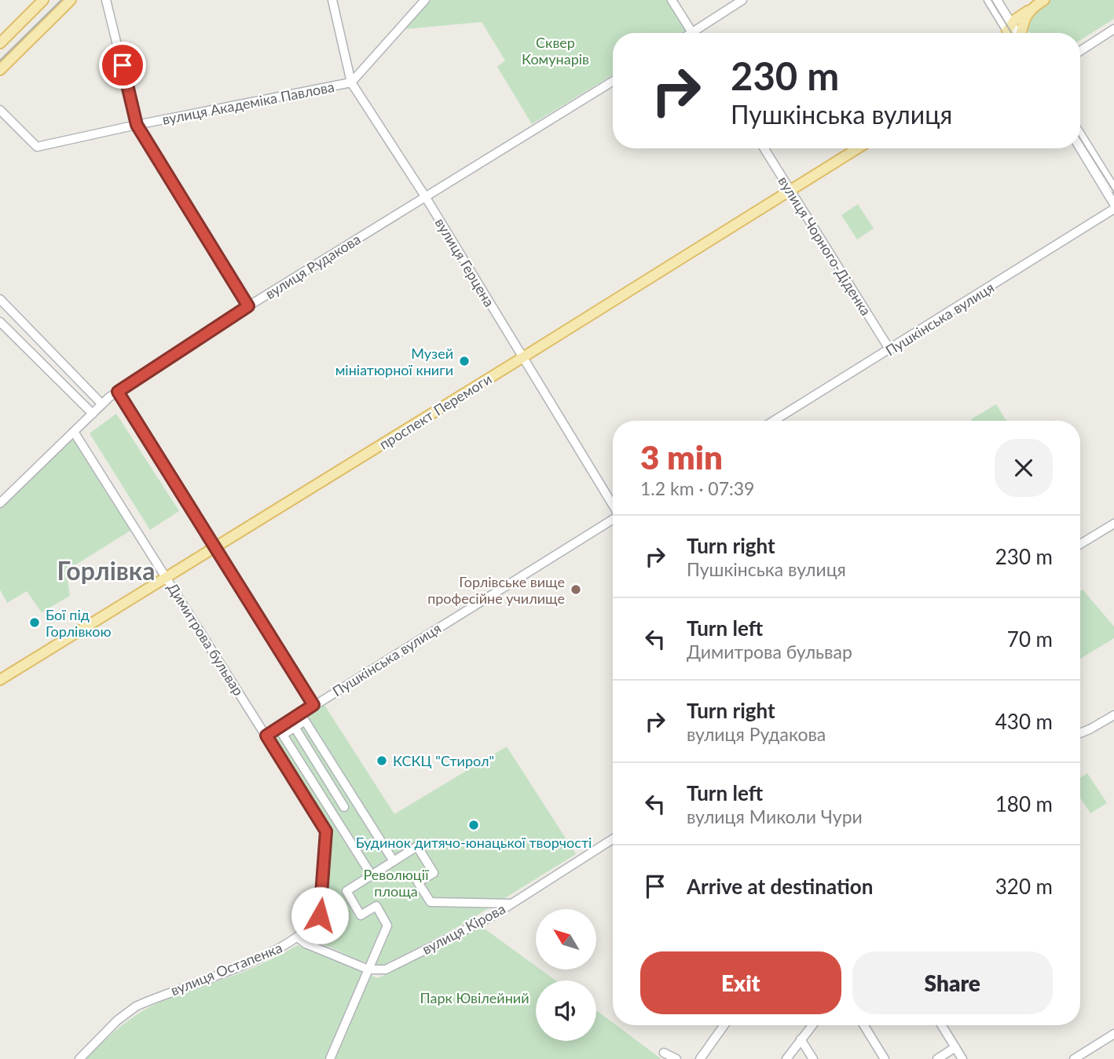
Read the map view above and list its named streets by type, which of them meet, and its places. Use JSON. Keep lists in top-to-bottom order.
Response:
{
  "streets": {
    "main road": ["проспект Перемоги"],
    "street": [
      "вулиця Академіка Павлова",
      "вулиця Чорного-Діденка",
      "вулиця Герцена",
      "вулиця Рудакова",
      "Пушкінська вулиця",
      "Димитрова бульвар",
      "вулиця Кірова",
      "вулиця Остапенка"
    ]
  },
  "crossings": [
    ["вулиця Академіка Павлова", "вулиця Герцена"],
    ["вулиця Чорного-Діденка", "Пушкінська вулиця"],
    ["вулиця Чорного-Діденка", "проспект Перемоги"],
    ["вулиця Герцена", "вулиця Рудакова"],
    ["вулиця Герцена", "проспект Перемоги"],
    ["вулиця Рудакова", "Димитрова бульвар"],
    ["Пушкінська вулиця", "Димитрова бульвар"],
    ["Пушкінська вулиця", "вулиця Остапенка"],
    ["проспект Перемоги", "Димитрова бульвар"],
    ["Димитрова бульвар", "вулиця Остапенка"]
  ],
  "districts": ["Горлівка"],
  "parks": ["Сквер Комунарів", "Революції площа", "Парк Ювілейний"],
  "places": [
    "Музей мініатюрної книги",
    "Горлівське вище професійне училище",
    "Бої під Горлівкою",
    "КСКЦ \"Стирол\"",
    "Будинок дитячо-юнацької творчості"
  ],
  "north": "top left",
  "page": {
    "turn": ["230 m", "Пушкінська вулиця"],
    "heading": ["3 min", "1.2 km · 07:39"],
    "list": [
      {
        "name": "Turn right",
        "note": "Пушкінська вулиця",
        "value": "230 m"
      },
      {
        "name": "Turn left",
        "note": "Димитрова бульвар",
        "value": "70 m"
      },
      {
        "name": "Turn right",
        "note": "вулиця Рудакова",
        "value": "430 m"
      },
      {
        "name": "Turn left",
        "note": "вулиця Миколи Чури",
        "value": "180 m"
      },
      {
        "name": "Arrive at destination",
        "value": "320 m"
      }
    ],
    "buttons": ["Exit", "Share"]
  }
}
